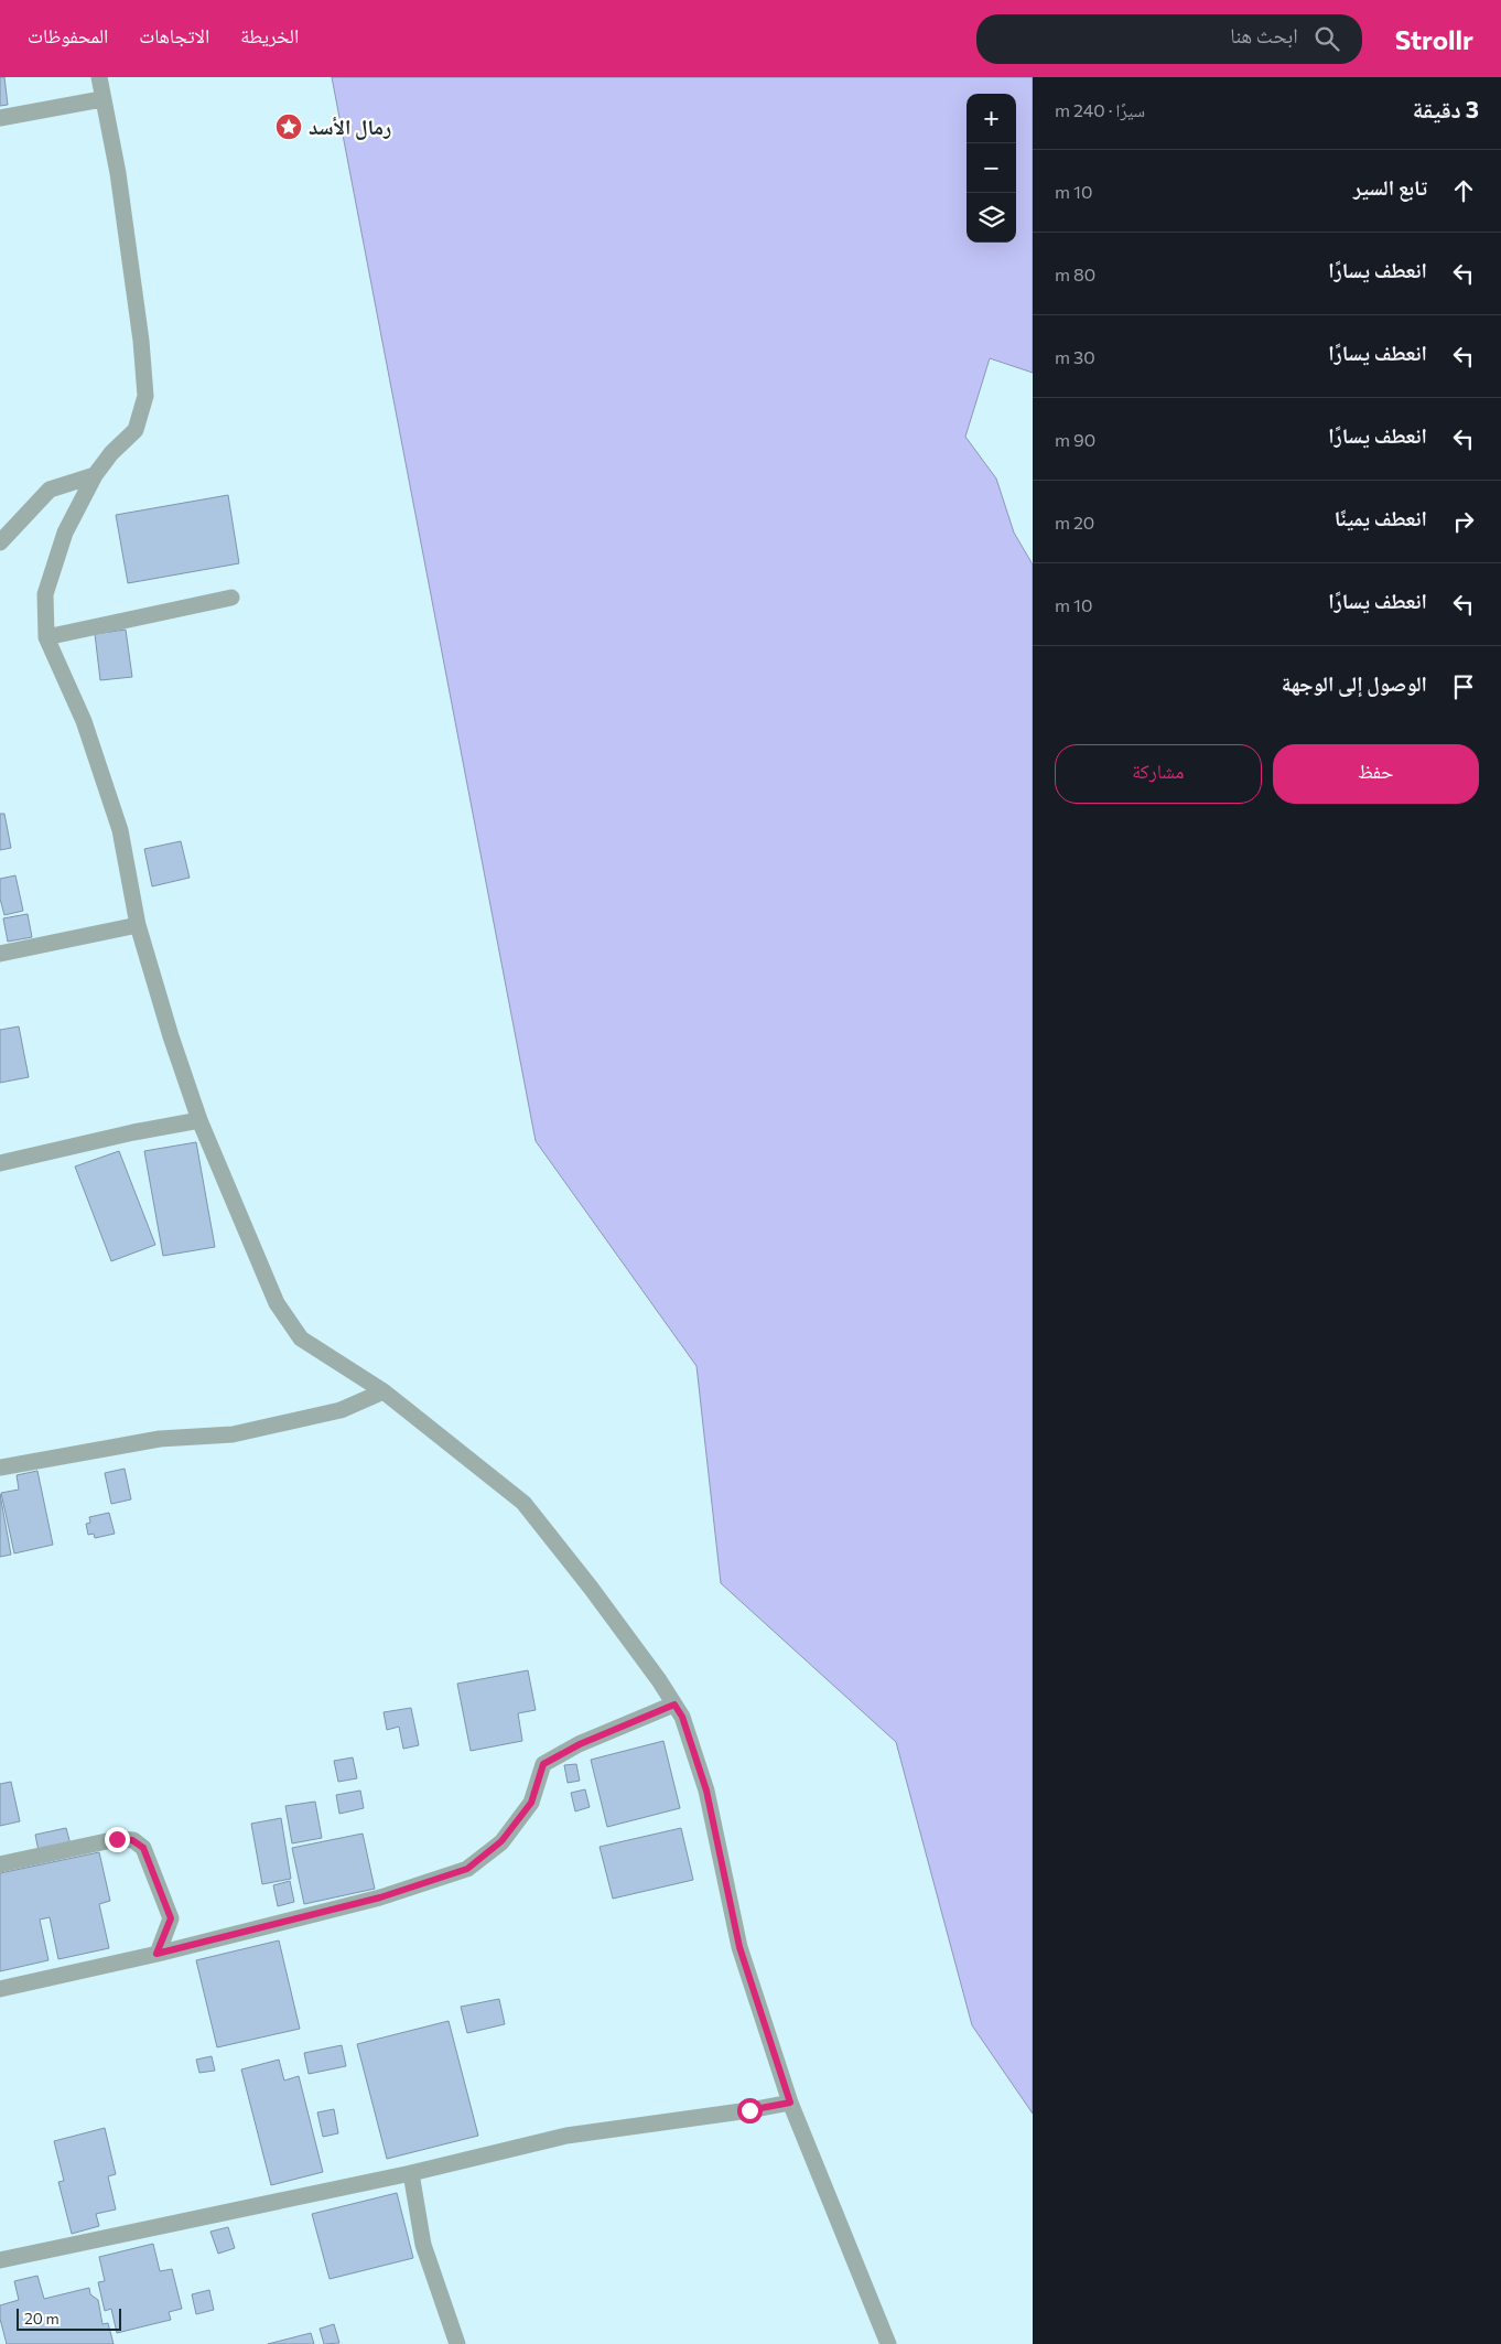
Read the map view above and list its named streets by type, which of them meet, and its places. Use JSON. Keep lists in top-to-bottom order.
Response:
{
  "places": {
    "place": ["رمال الأسد"]
  },
  "scale_bar": "20 m",
  "page": {
    "header": "Strollr",
    "search": "ابحث هنا",
    "nav": ["الخريطة", "الاتجاهات", "المحفوظات"],
    "heading": ["3 دقيقة", "سيرًا · 240 m"],
    "map_buttons": ["+", "−"],
    "list": [
      ["تابع السير", "10 m"],
      ["انعطف يسارًا", "80 m"],
      ["انعطف يسارًا", "30 m"],
      ["انعطف يسارًا", "90 m"],
      ["انعطف يمينًا", "20 m"],
      ["انعطف يسارًا", "10 m"],
      "الوصول إلى الوجهة"
    ],
    "buttons": ["حفظ", "مشاركة"],
    "scale": "20 m"
  }
}
